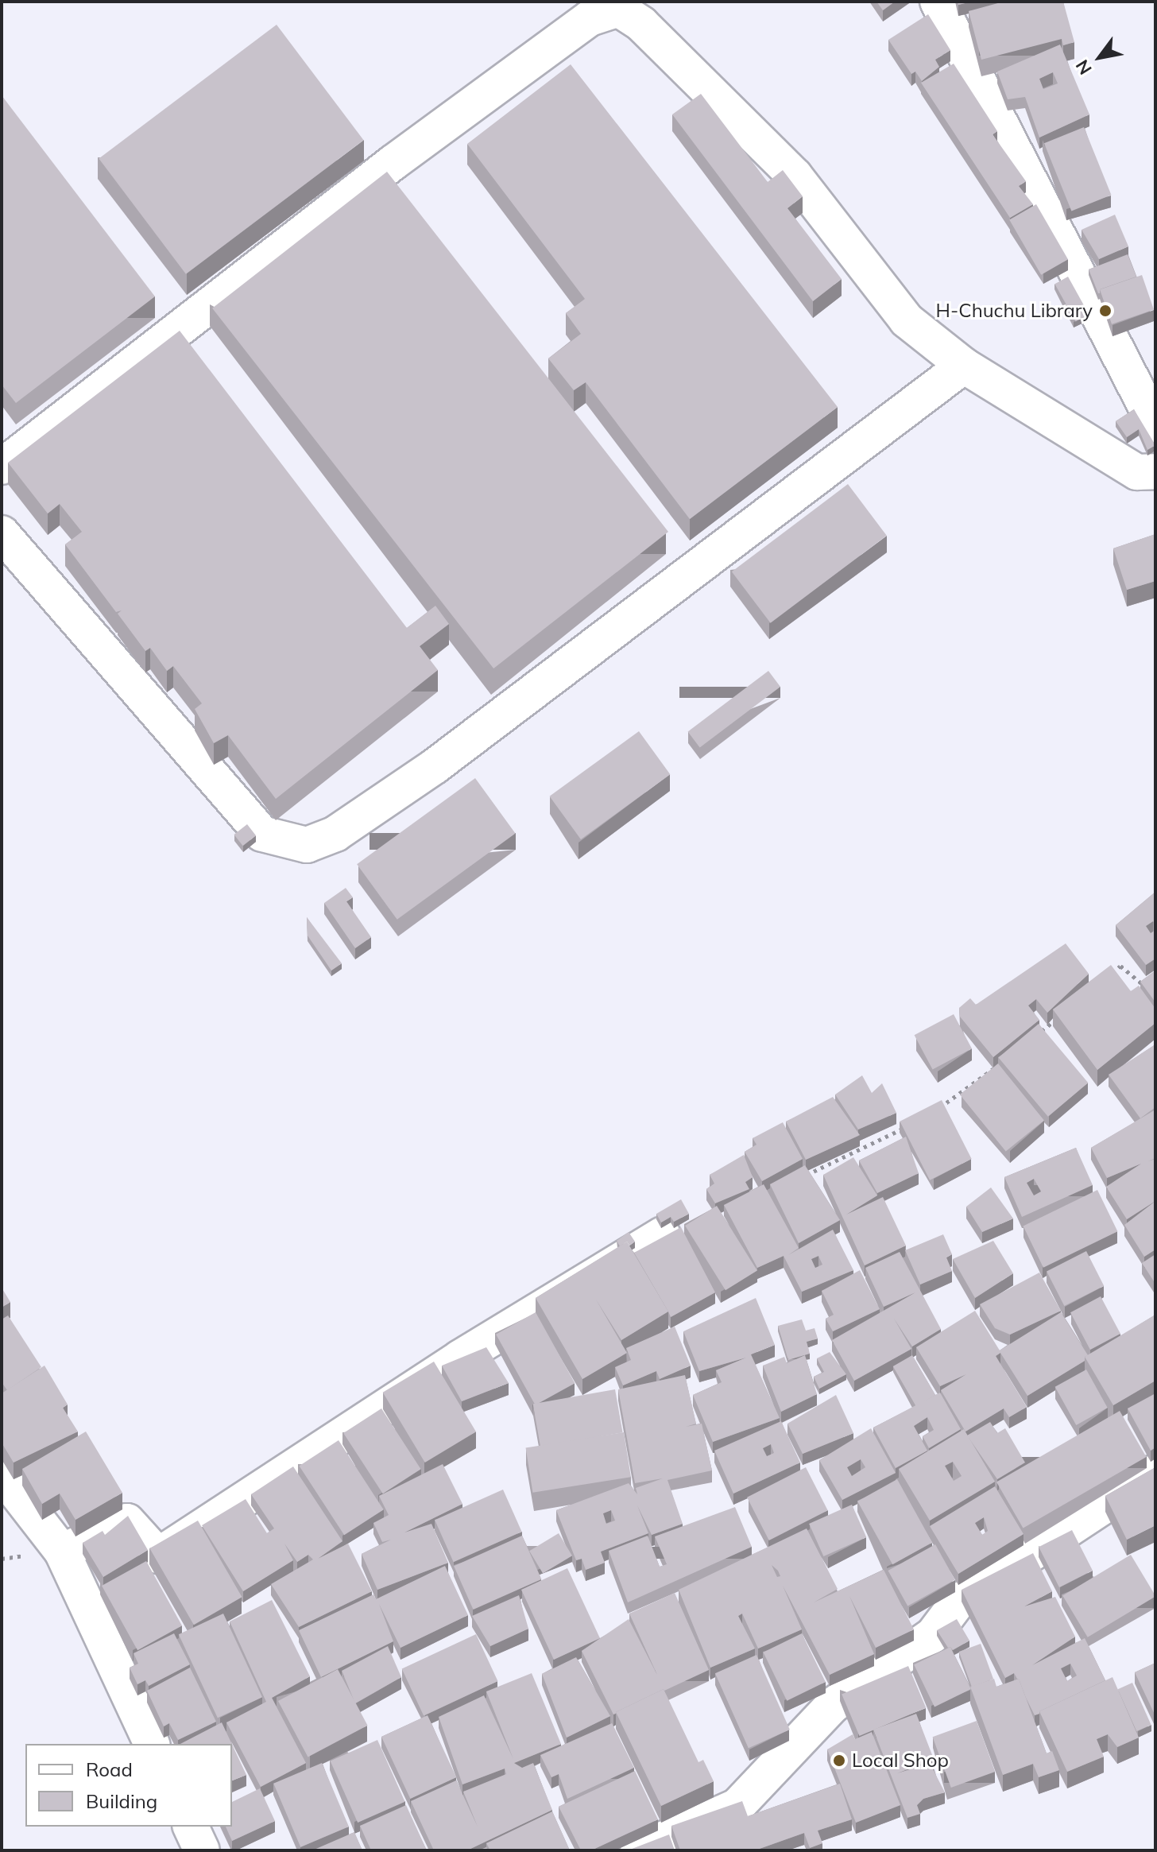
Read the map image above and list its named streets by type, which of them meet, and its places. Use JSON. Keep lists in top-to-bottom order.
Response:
{
  "places": ["H-Chuchu Library", "Local Shop"],
  "legend": ["Road", "Building"],
  "north": "bottom left"
}
